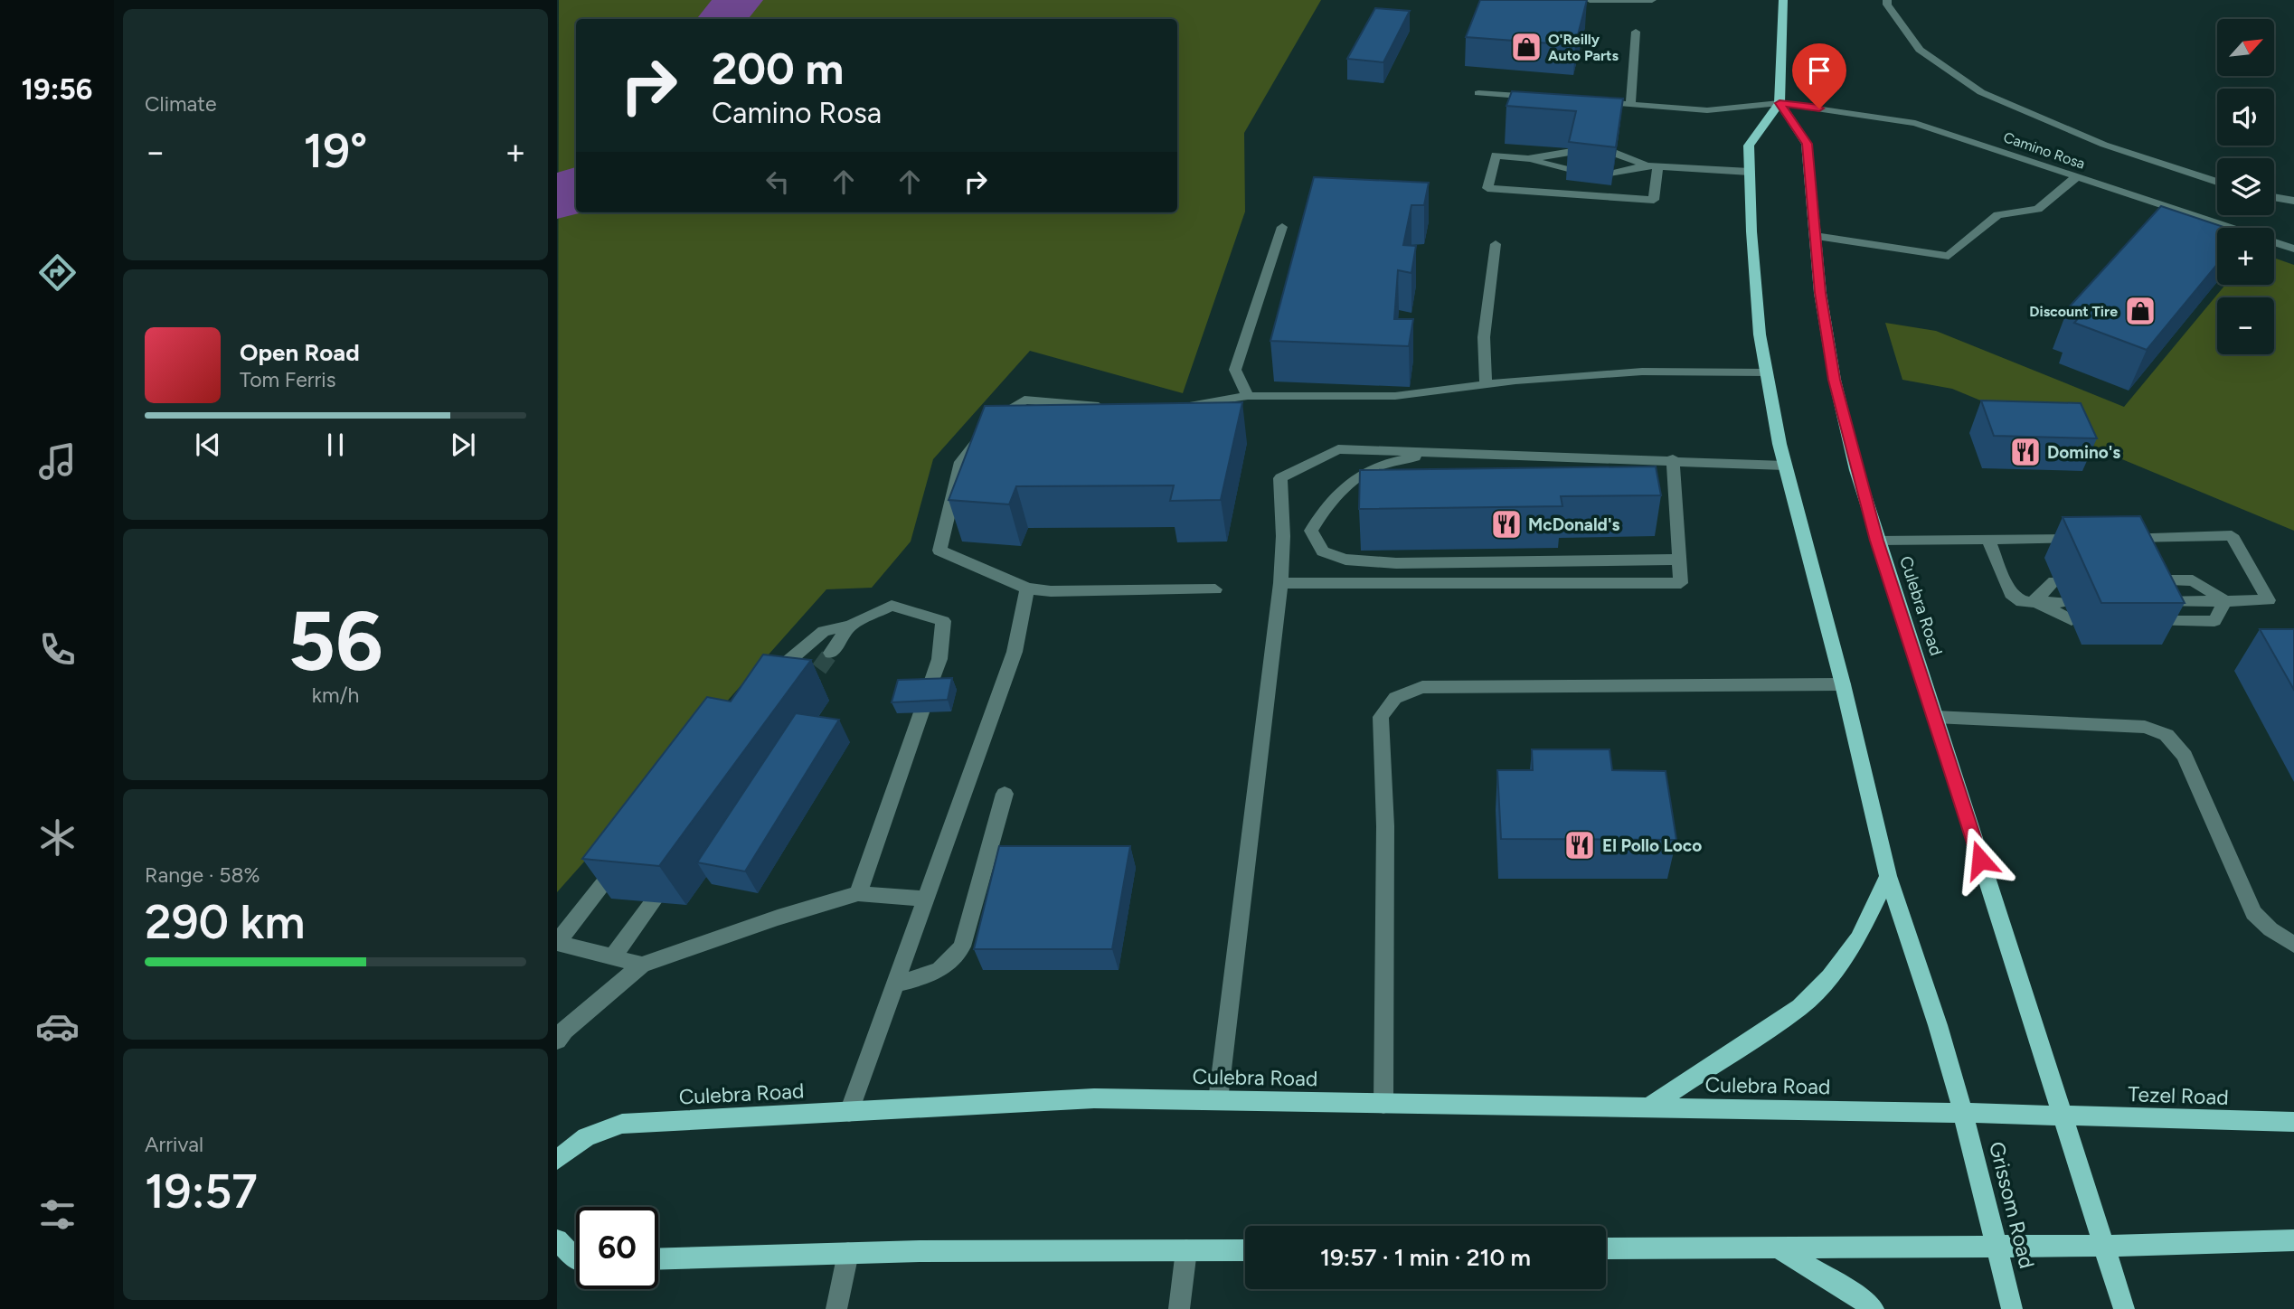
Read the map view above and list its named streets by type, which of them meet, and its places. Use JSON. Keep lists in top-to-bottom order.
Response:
{
  "streets": {
    "main road": ["Culebra Road", "Tezel Road", "Grissom Road"],
    "street": ["Camino Rosa"]
  },
  "crossings": [
    ["Camino Rosa", "Culebra Road"],
    ["Culebra Road", "Tezel Road"],
    ["Culebra Road", "Grissom Road"]
  ],
  "places": {
    "shop": ["O'Reilly Auto Parts", "Discount Tire"],
    "restaurant": ["Domino's", "McDonald's", "El Pollo Loco"]
  },
  "north": "top right",
  "page": {
    "tabs": "19:56",
    "tile": [
      "Climate",
      ["56", "km/h"],
      ["Range · 58%", "290 km"],
      ["Arrival", "19:57"]
    ],
    "map_buttons": ["+", "−"],
    "turn": ["200 m", "Camino Rosa"],
    "heat": ["−", "19°", "+"],
    "song": ["Open Road", "Tom Ferris"],
    "limit": "60",
    "trip": "19:57 · 1 min · 210 m"
  }
}
